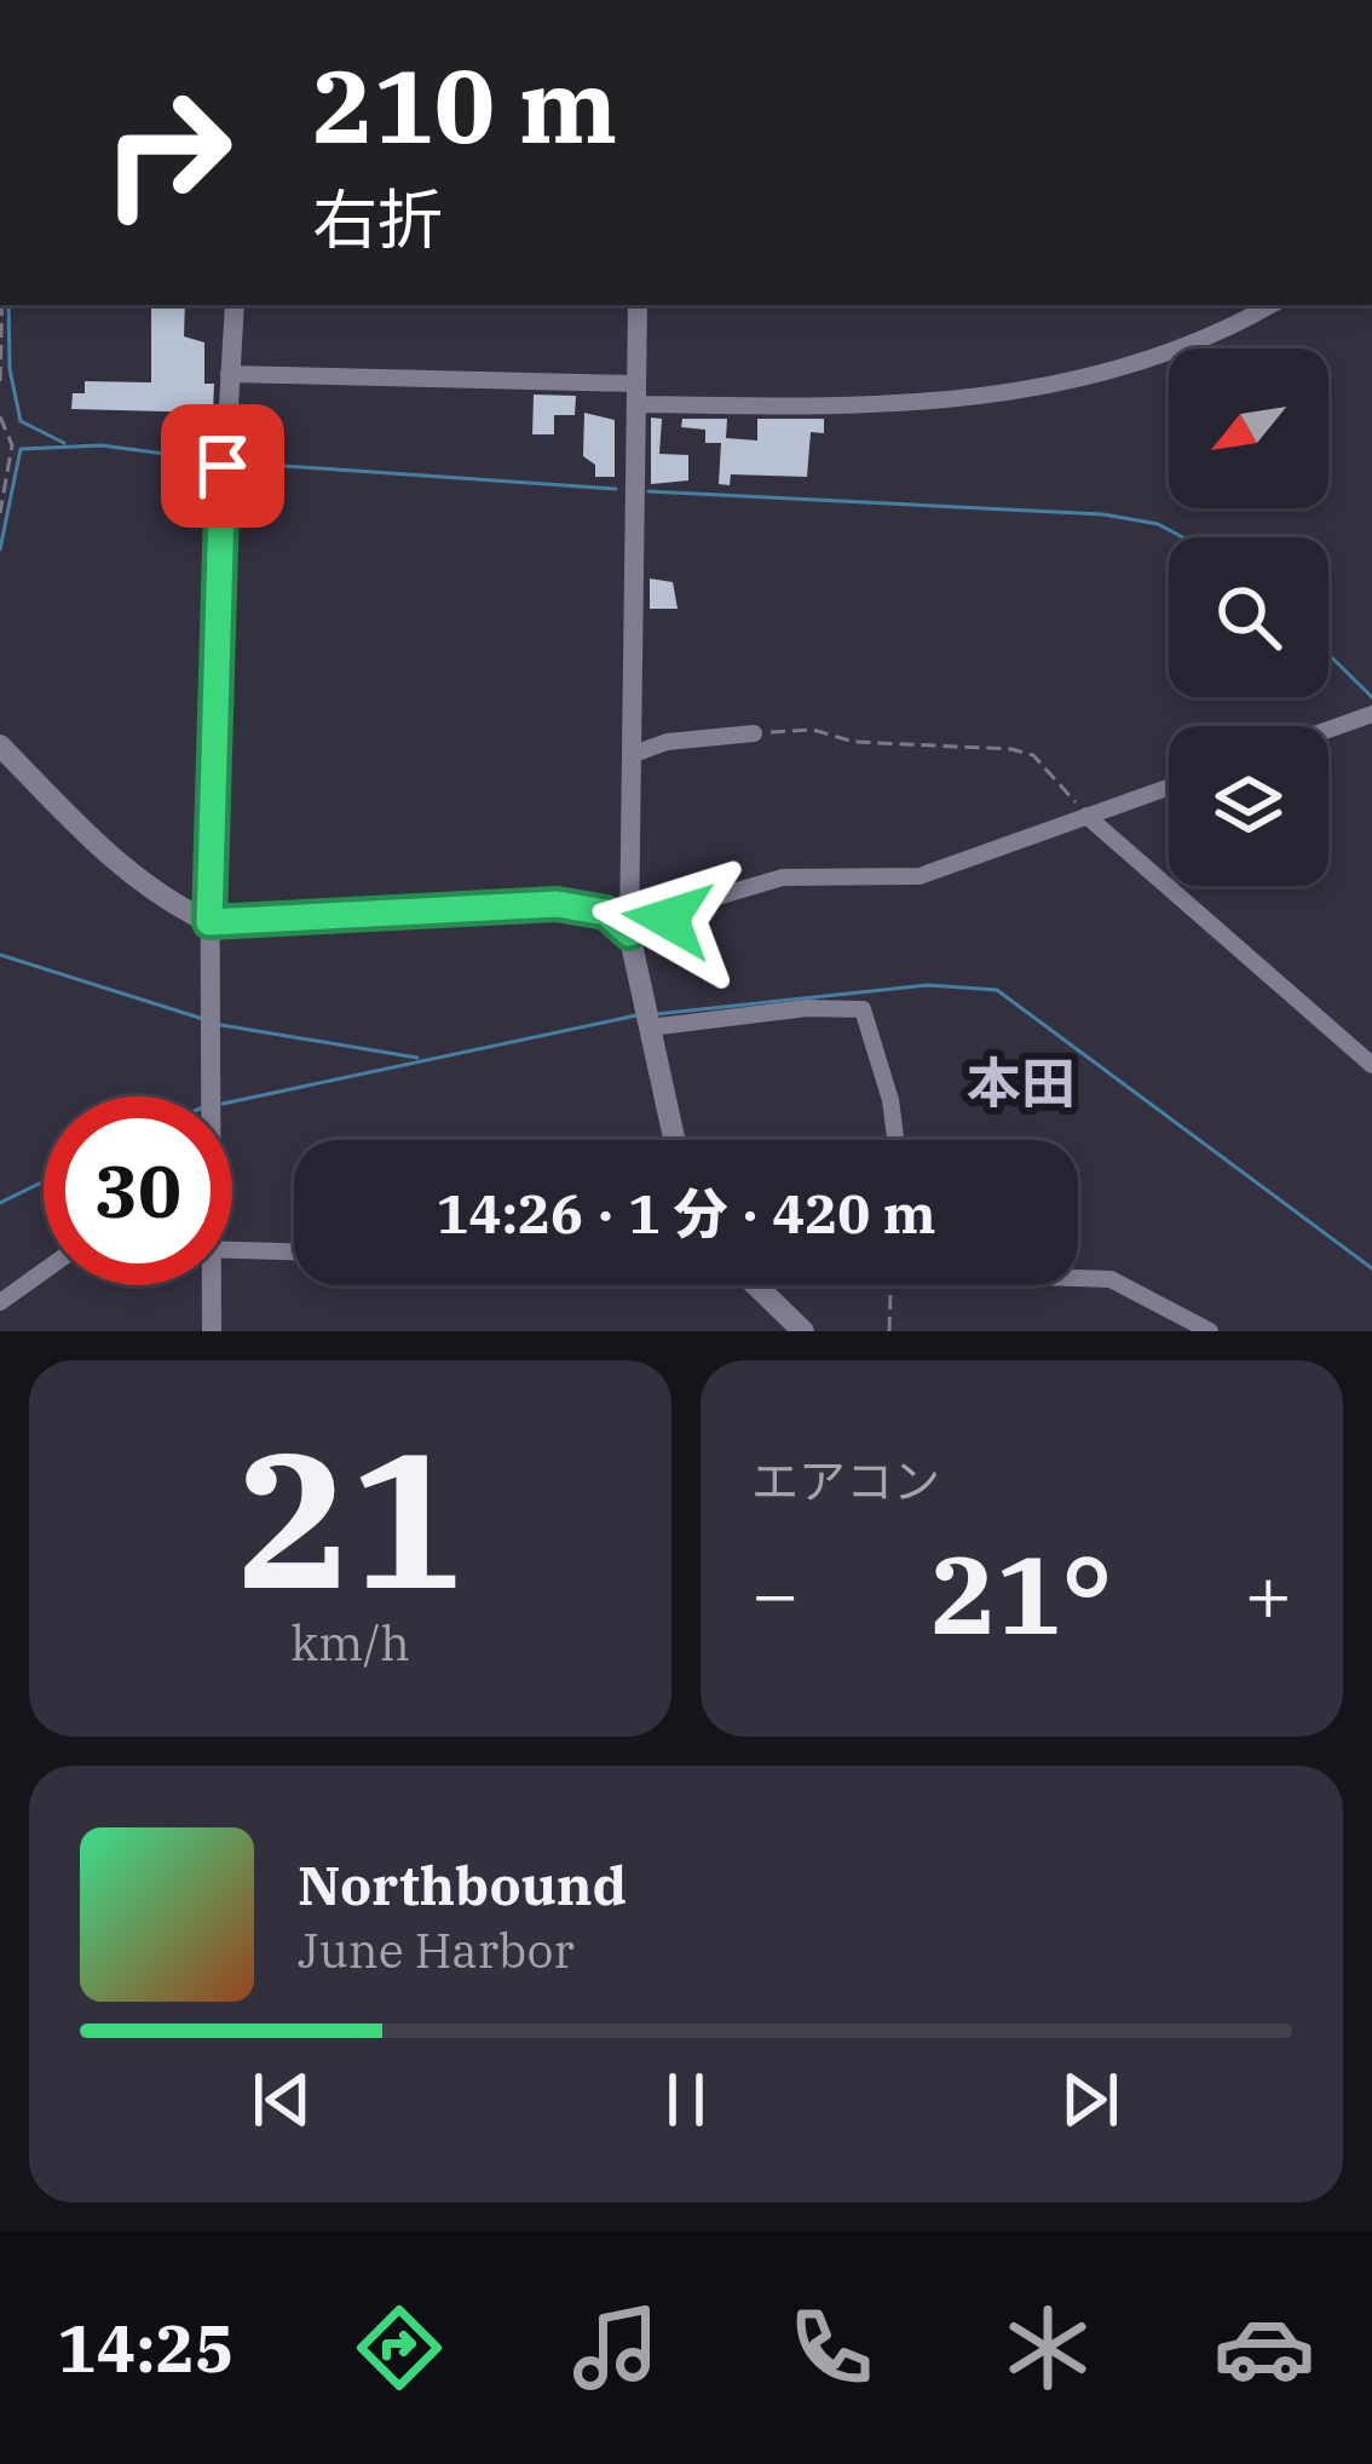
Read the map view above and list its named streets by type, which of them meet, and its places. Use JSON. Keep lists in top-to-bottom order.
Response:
{
  "districts": ["本田"],
  "north": "bottom left",
  "page": {
    "turn": ["210 m", "右折"],
    "limit": "30",
    "trip": "14:26 · 1 分 · 420 m",
    "tile": [
      ["21", "km/h"],
      "エアコン"
    ],
    "heat": ["−", "21°", "+"],
    "song": ["Northbound", "June Harbor"],
    "tabs": "14:25"
  }
}
